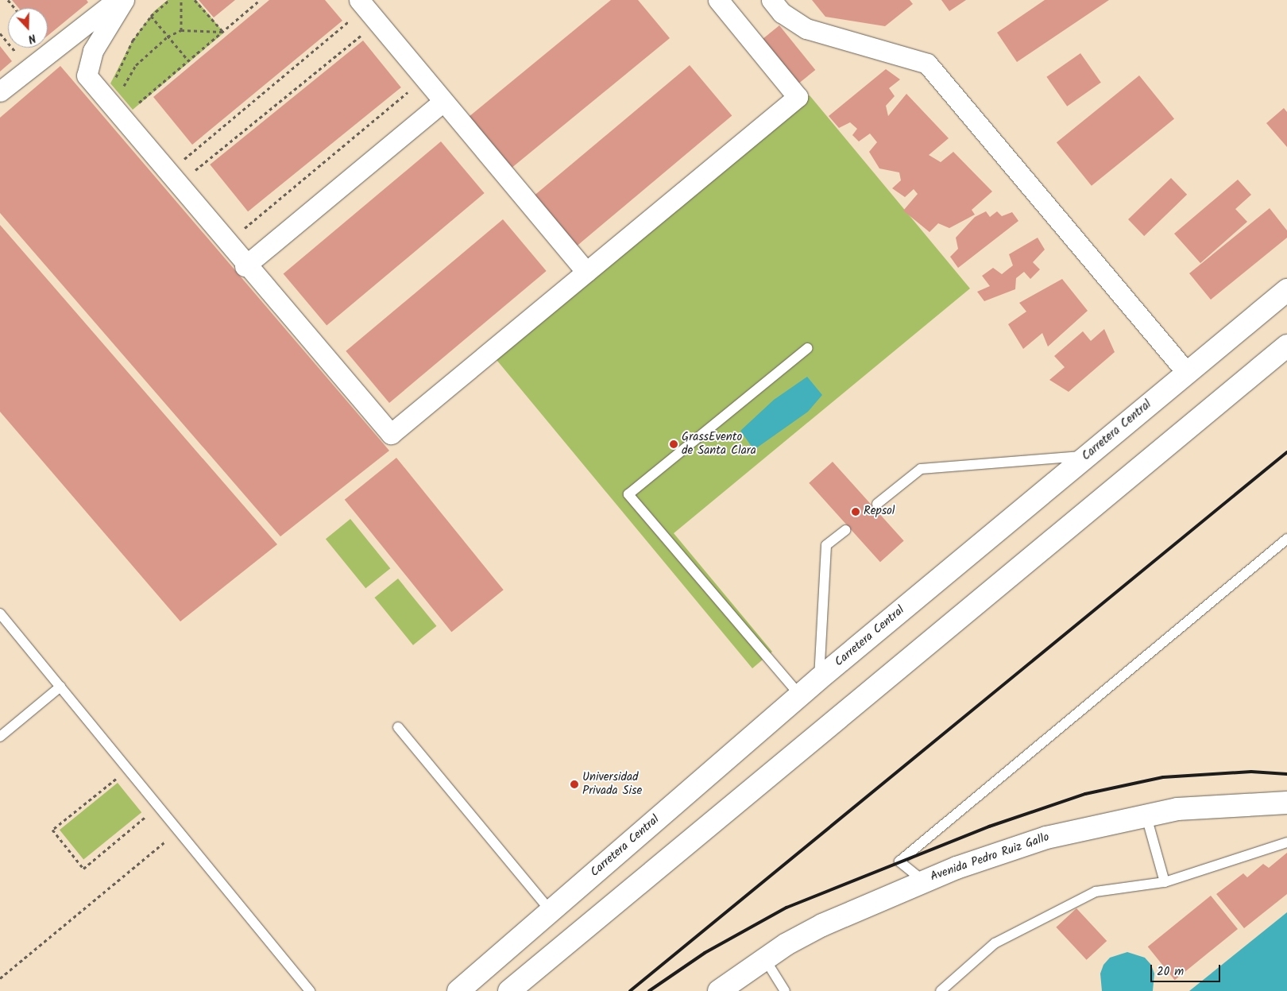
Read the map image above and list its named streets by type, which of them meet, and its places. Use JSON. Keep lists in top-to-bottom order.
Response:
{
  "streets": {
    "main road": ["Carretera Central", "Avenida Pedro Ruiz Gallo"]
  },
  "places": ["GrassEvento de Santa Clara", "Repsol", "Universidad Privada Sise"],
  "scale_bar": "20 m",
  "north": "bottom"
}
